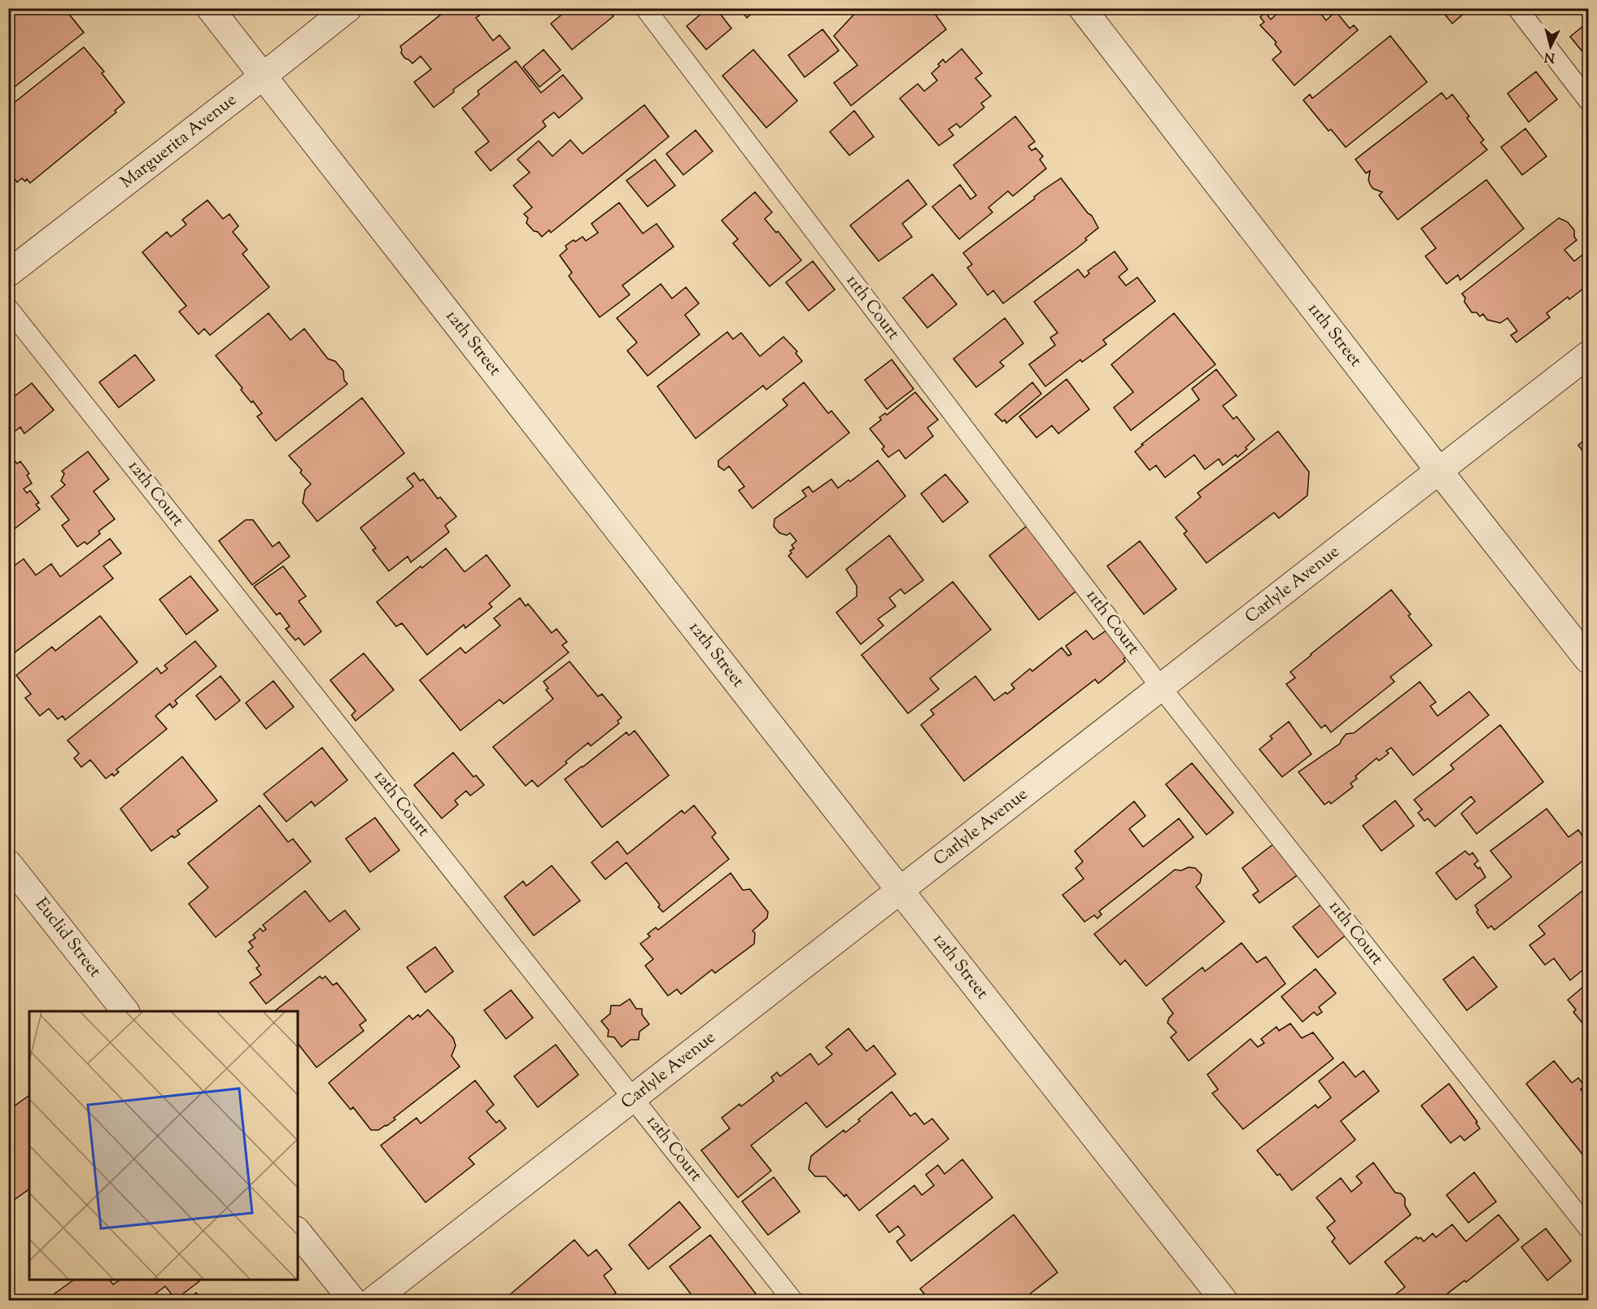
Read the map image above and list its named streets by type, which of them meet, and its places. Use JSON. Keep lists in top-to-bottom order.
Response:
{
  "streets": {
    "street": [
      "Marguerita Avenue",
      "11th Street",
      "12th Street",
      "Carlyle Avenue",
      "Euclid Street"
    ],
    "lane": ["11th Court", "12th Court"]
  },
  "crossings": [
    ["Marguerita Avenue", "12th Street"],
    ["11th Court", "Carlyle Avenue"],
    ["11th Street", "Carlyle Avenue"],
    ["12th Street", "Carlyle Avenue"],
    ["12th Court", "Carlyle Avenue"]
  ],
  "north": "bottom"
}
